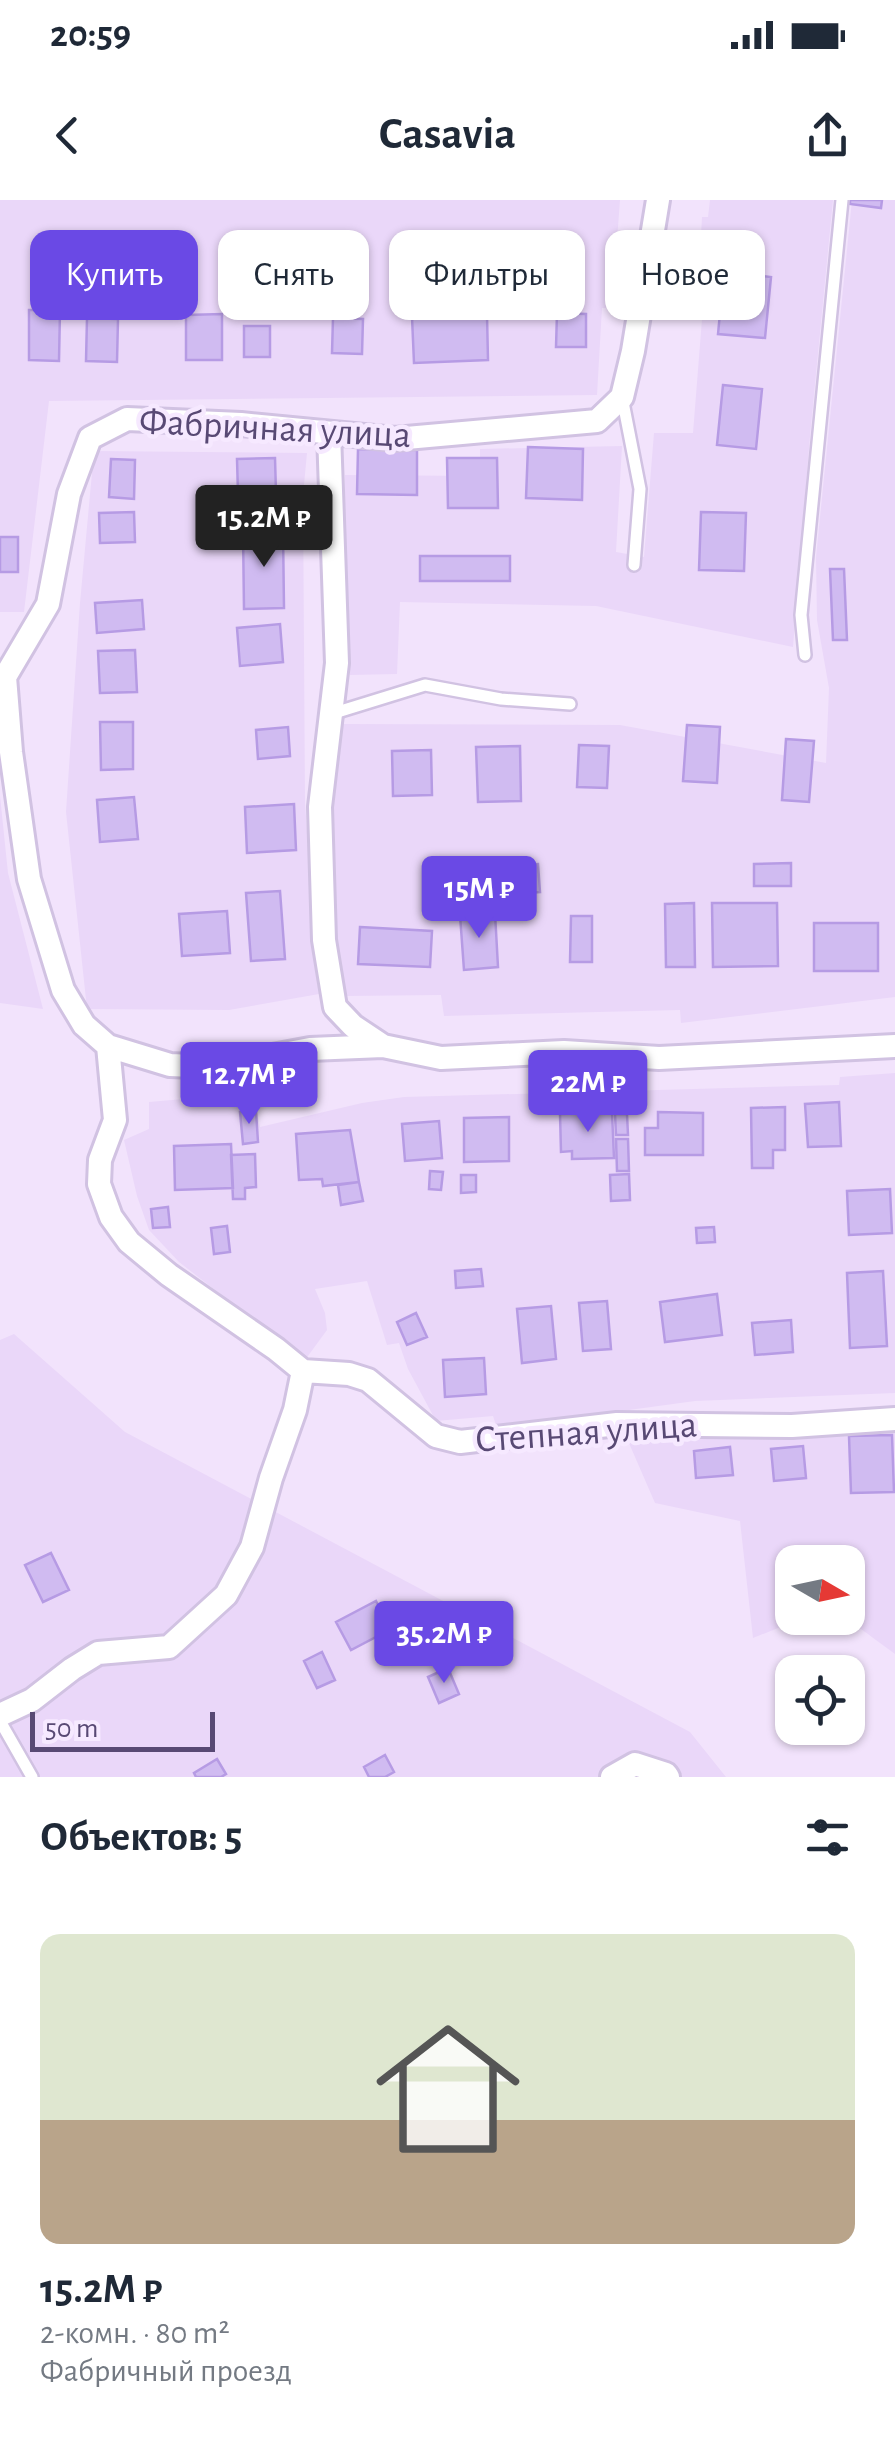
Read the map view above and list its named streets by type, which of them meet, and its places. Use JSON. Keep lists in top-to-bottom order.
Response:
{
  "streets": {
    "street": ["Фабричная улица", "Степная улица"]
  },
  "scale_bar": "50 m",
  "north": "right",
  "page": {
    "status": "20:59",
    "header": "Casavia",
    "chip": [
      "Купить",
      "Снять",
      "Фильтры",
      "Новое"
    ],
    "price": [
      "15.2M ₽",
      "15M ₽",
      "12.7M ₽",
      "22M ₽",
      "35.2M ₽"
    ],
    "scale": "50 m",
    "heading": "Объектов: 5",
    "list": [
      {
        "name": "15.2M ₽",
        "note": "2-комн. · 80 m² · Фабричный проезд"
      }
    ]
  }
}
